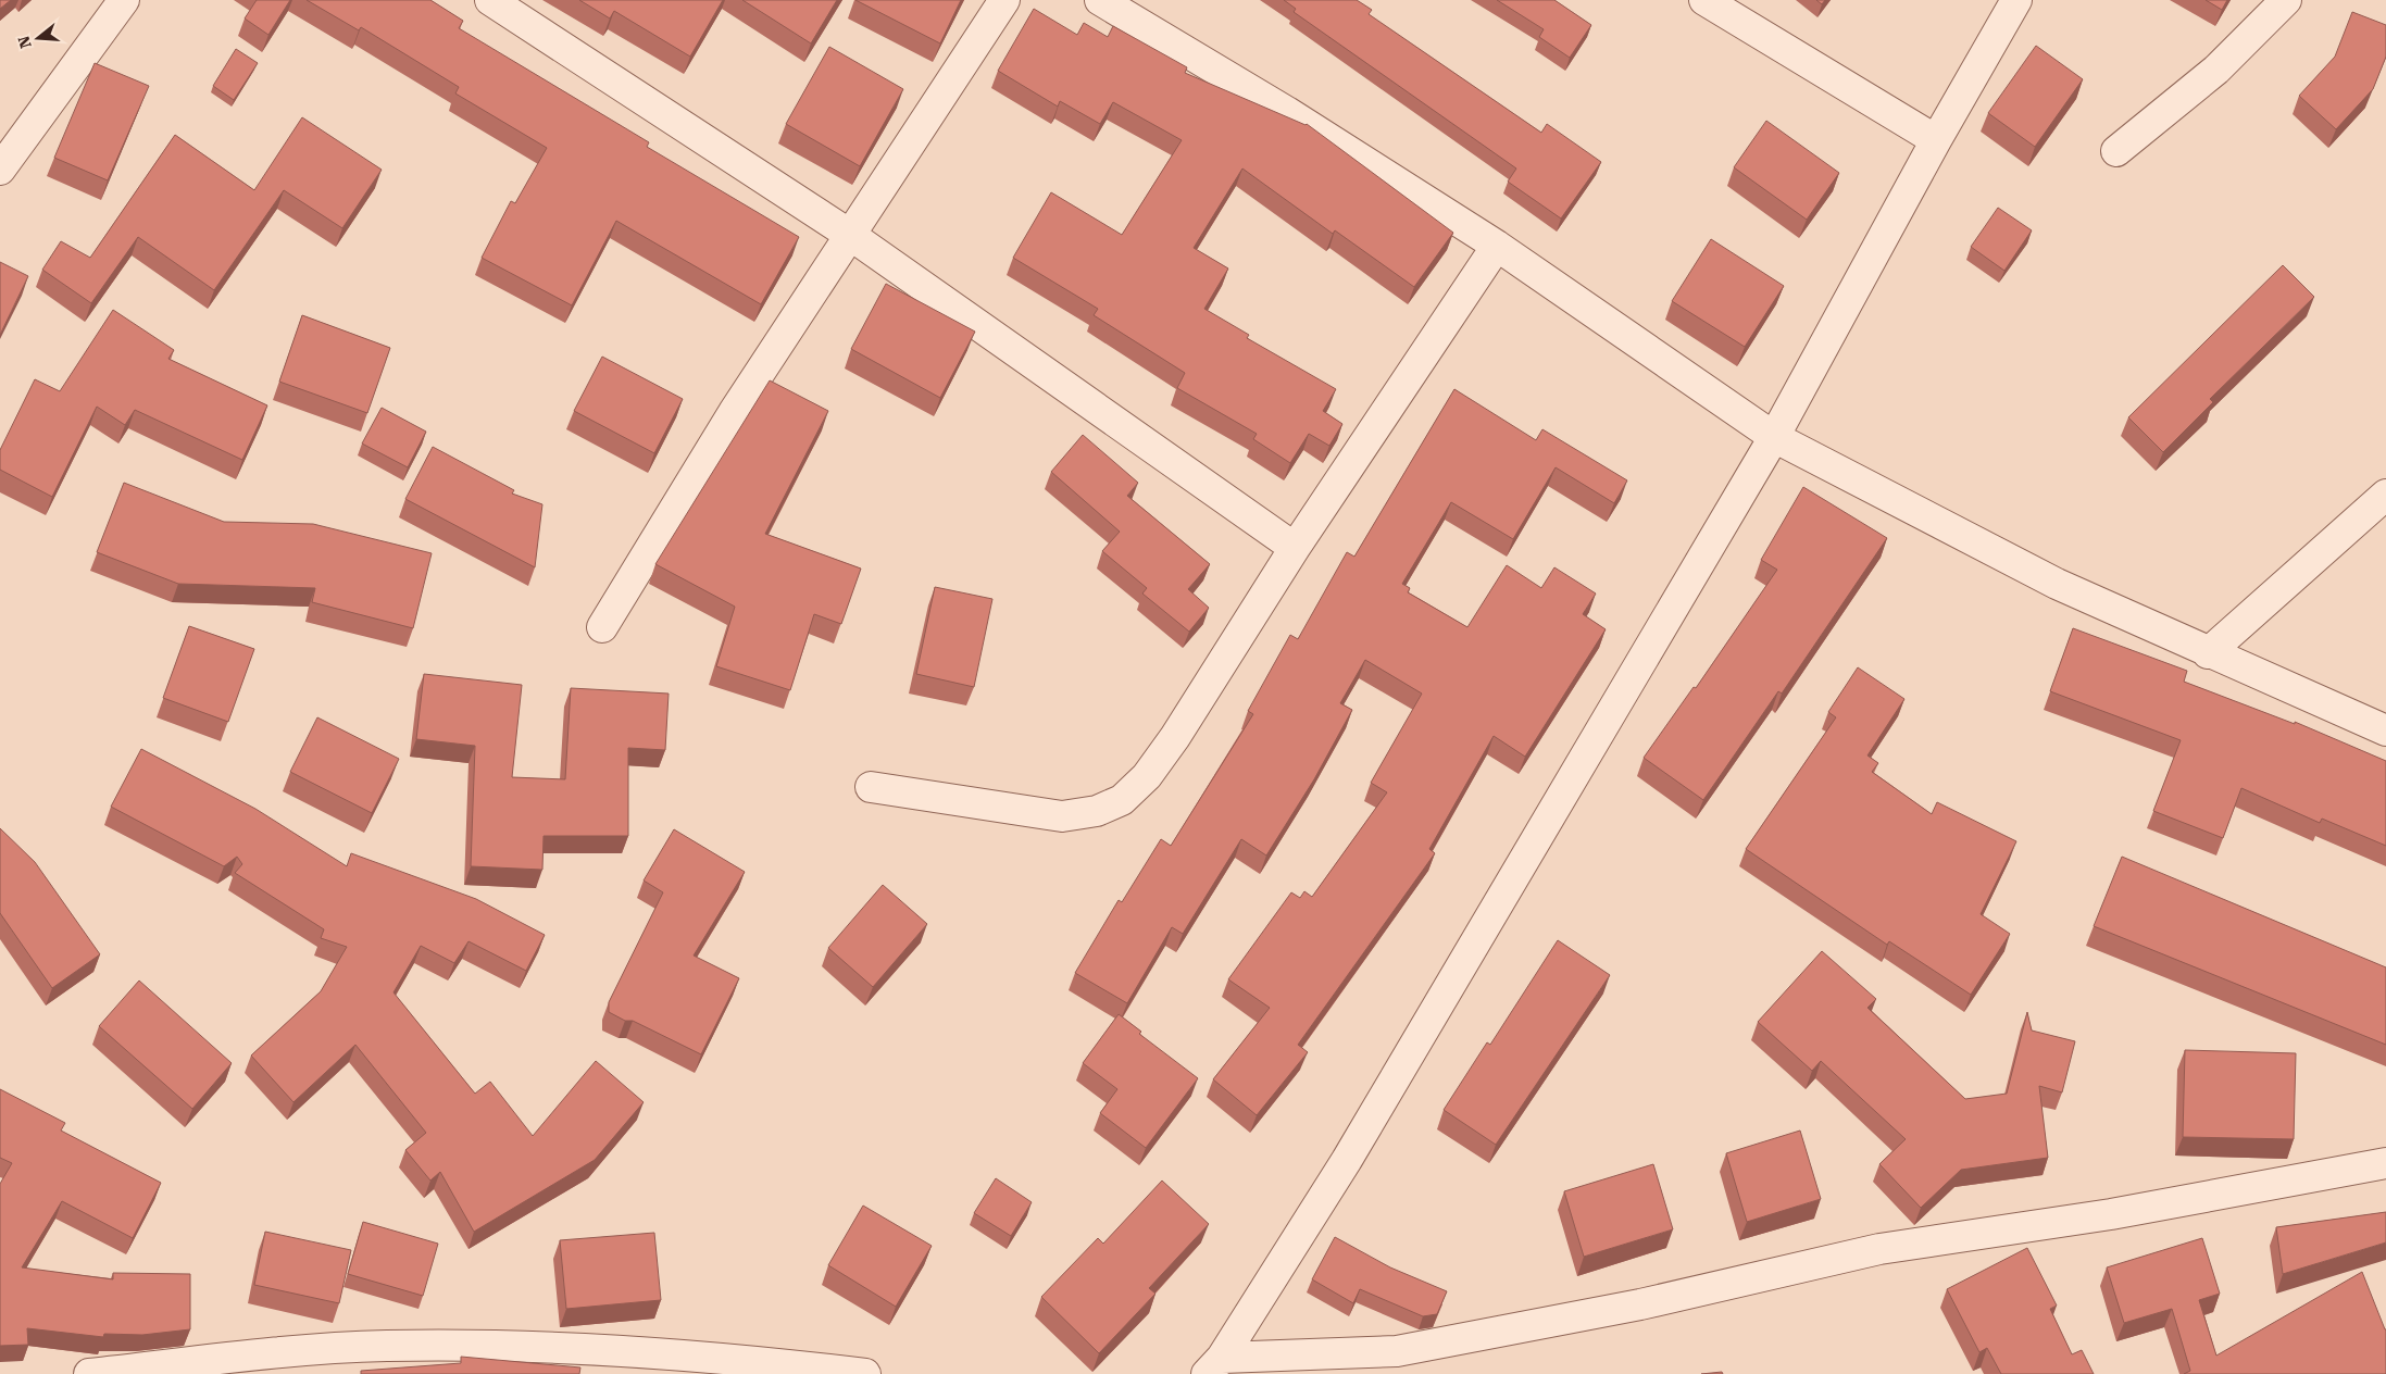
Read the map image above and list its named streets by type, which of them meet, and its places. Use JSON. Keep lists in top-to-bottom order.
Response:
{
  "north": "left"
}
